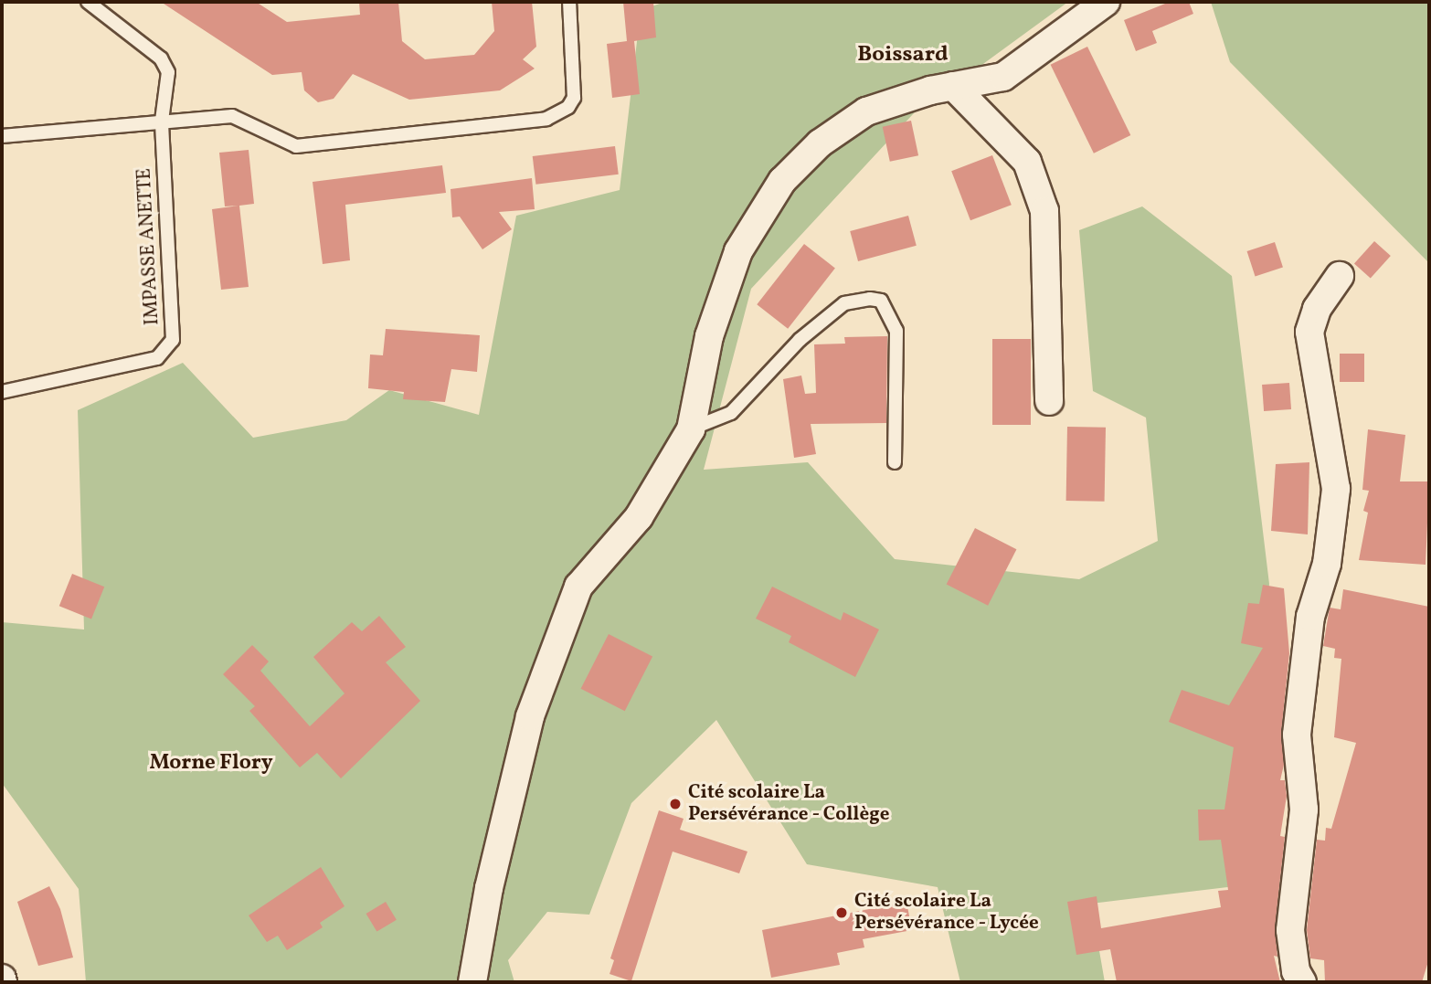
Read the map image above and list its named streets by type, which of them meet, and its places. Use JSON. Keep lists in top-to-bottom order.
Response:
{
  "streets": {
    "lane": ["IMPASSE ANETTE"]
  },
  "districts": ["Boissard", "Morne Flory"],
  "places": ["Cité scolaire La Persévérance - Collège", "Cité scolaire La Persévérance - Lycée"]
}
